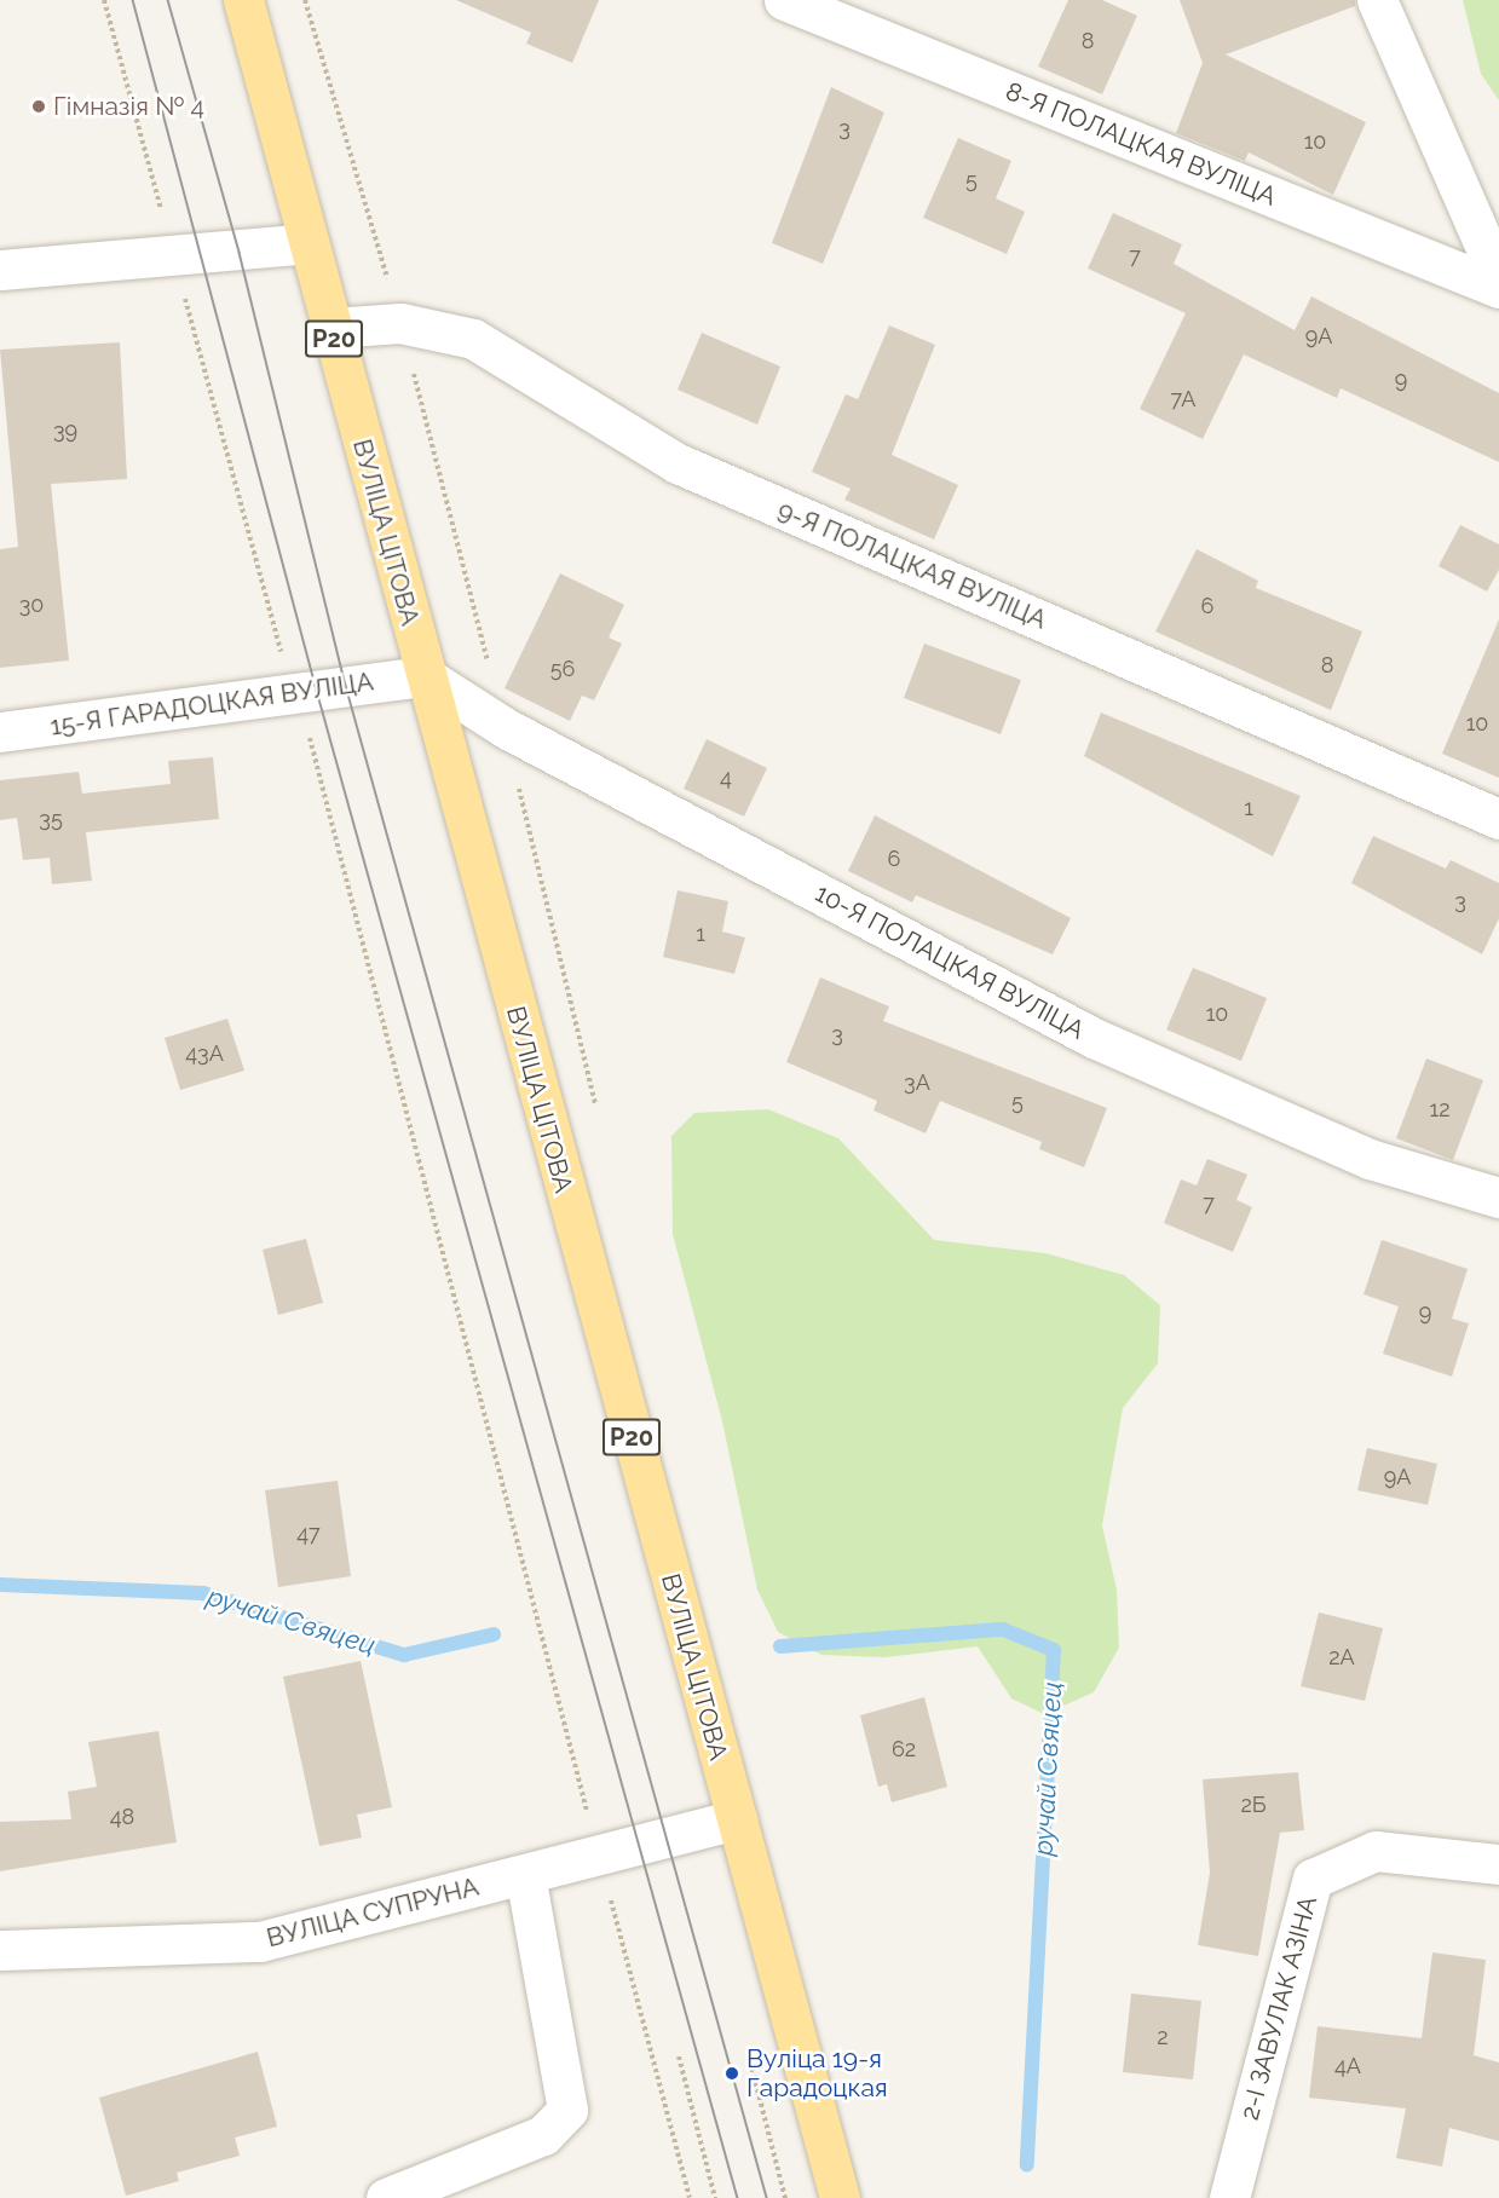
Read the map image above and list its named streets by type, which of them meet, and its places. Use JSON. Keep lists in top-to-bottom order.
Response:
{
  "streets": {
    "main road": ["Р20", "ВУЛІЦА ЦІТОВА"],
    "street": [
      "8-Я ПОЛАЦКАЯ ВУЛІЦА",
      "9-Я ПОЛАЦКАЯ ВУЛІЦА",
      "15-Я ГАРАДОЦКАЯ ВУЛІЦА",
      "10-Я ПОЛАЦКАЯ ВУЛІЦА",
      "ВУЛІЦА СУПРУНА",
      "2-І ЗАВУЛАК АЗІНА"
    ]
  },
  "crossings": [
    ["ВУЛІЦА ЦІТОВА", "9-Я ПОЛАЦКАЯ ВУЛІЦА"],
    ["ВУЛІЦА ЦІТОВА", "15-Я ГАРАДОЦКАЯ ВУЛІЦА"],
    ["ВУЛІЦА ЦІТОВА", "10-Я ПОЛАЦКАЯ ВУЛІЦА"],
    ["ВУЛІЦА ЦІТОВА", "ВУЛІЦА СУПРУНА"],
    ["15-Я ГАРАДОЦКАЯ ВУЛІЦА", "10-Я ПОЛАЦКАЯ ВУЛІЦА"]
  ],
  "water": ["ручай Свяцец"],
  "places": ["Гімназія № 4", "Вуліца 19-я Гарадоцкая"],
  "house_numbers": [
    "8",
    "3",
    "10",
    "5",
    "7",
    "9А",
    "9",
    "7А",
    "39",
    "30",
    "6",
    "8",
    "56",
    "10",
    "4",
    "1",
    "35",
    "6",
    "3",
    "1",
    "10",
    "3",
    "43А",
    "3А",
    "5",
    "12",
    "7",
    "9",
    "9А",
    "47",
    "2А",
    "62",
    "2Б",
    "48",
    "2",
    "4А"
  ]
}
